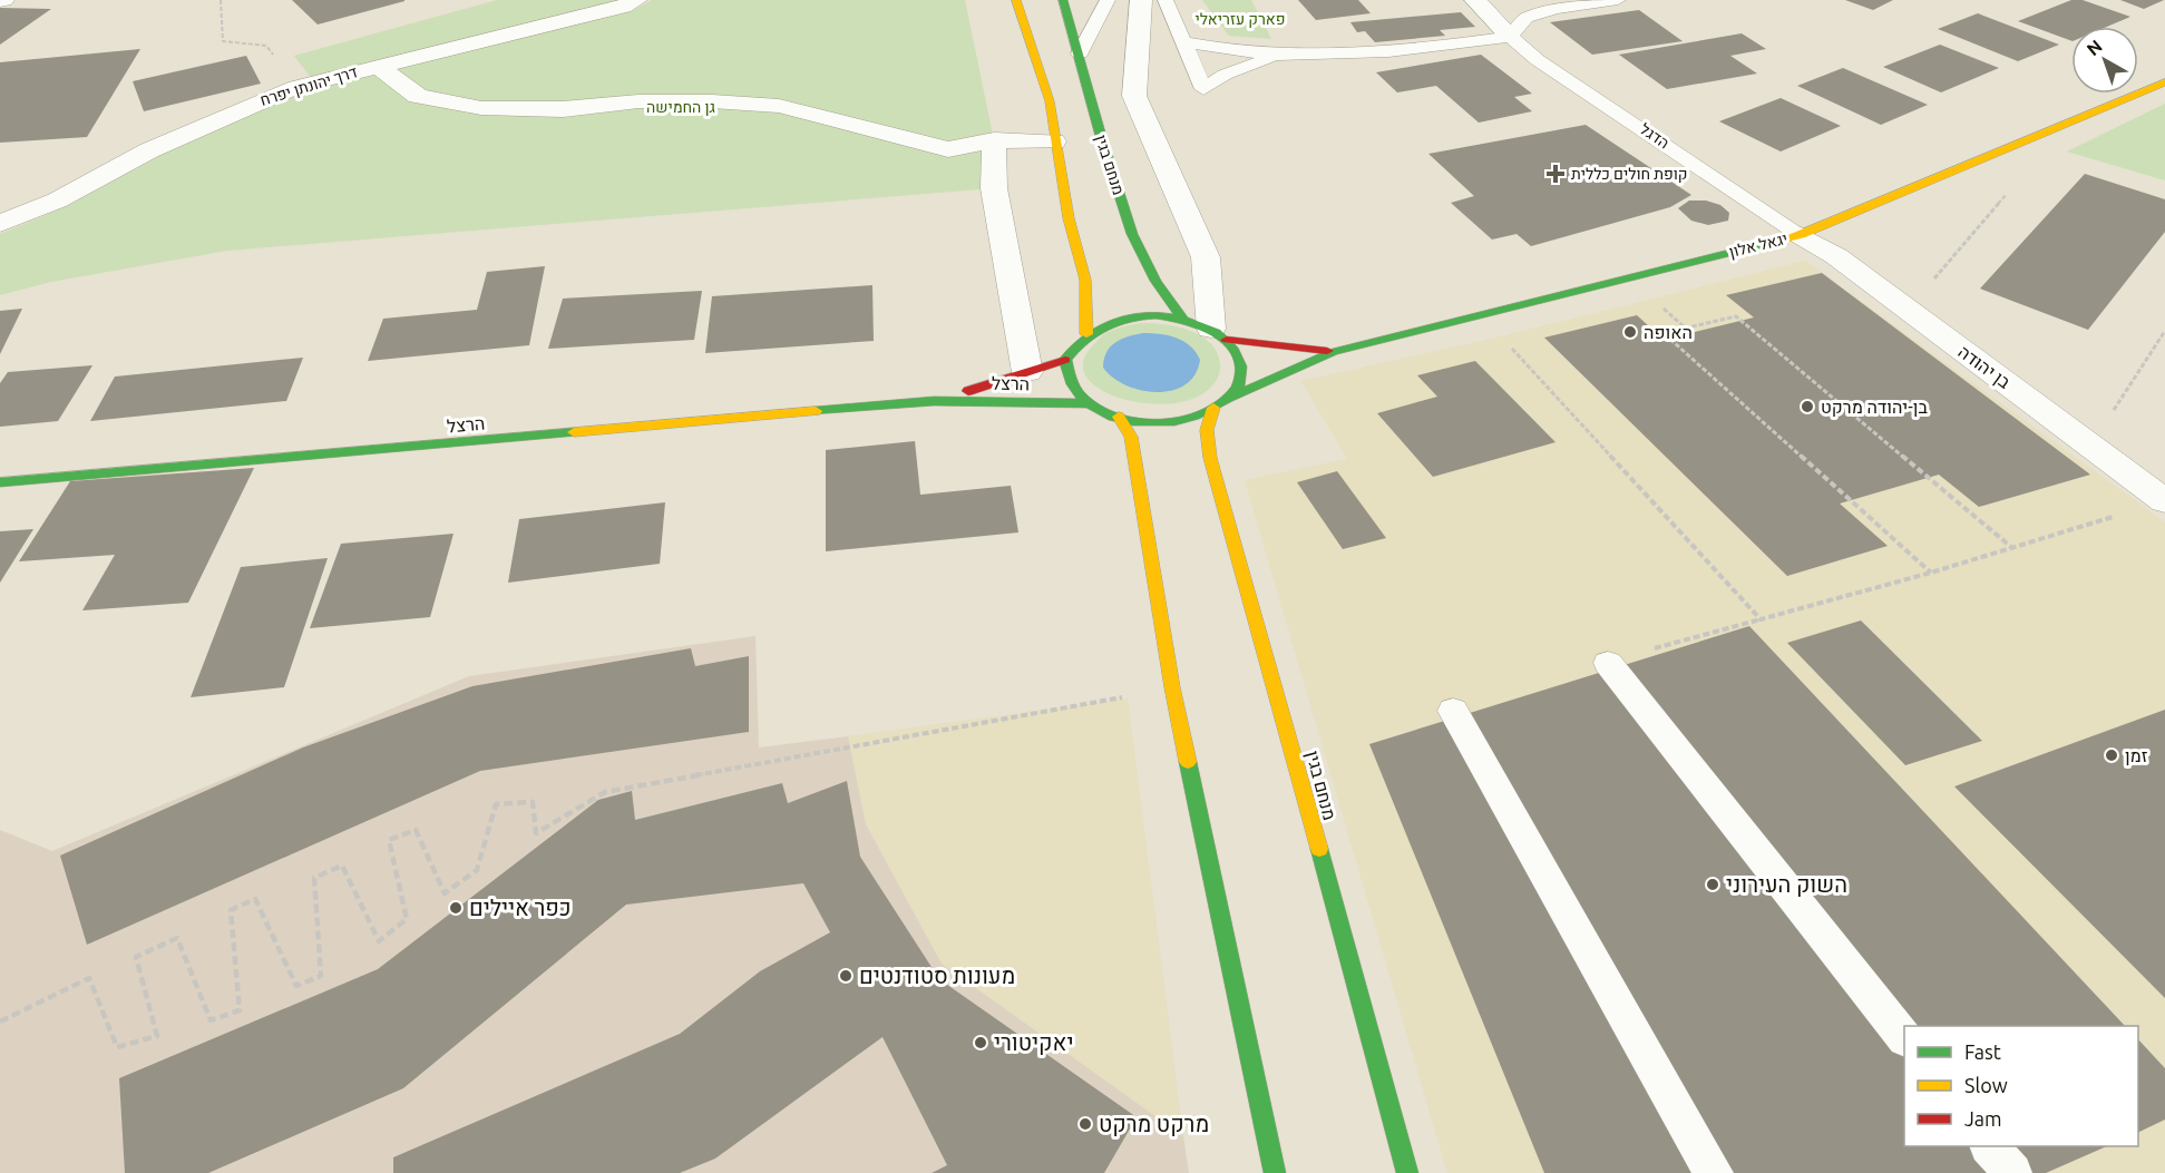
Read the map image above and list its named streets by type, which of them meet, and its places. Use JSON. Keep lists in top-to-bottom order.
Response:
{
  "streets": {
    "main road": ["מנחם בגין", "יגאל אלון", "הרצל"],
    "street": ["דרך יהונתן יפרח", "בן יהודה"],
    "lane": ["הדגל"]
  },
  "crossings": [
    ["הדגל", "יגאל אלון"],
    ["הדגל", "בן יהודה"],
    ["מנחם בגין", "יגאל אלון"],
    ["מנחם בגין", "הרצל"],
    ["יגאל אלון", "בן יהודה"],
    ["יגאל אלון", "הרצל"]
  ],
  "parks": ["פארק עזריאלי", "גן החמישה"],
  "places": {
    "health": ["קופת חולים כללית"],
    "other": [
      "האופה",
      "בן-יהודה מרקט",
      "זמן",
      "השוק העירוני",
      "כפר איילים",
      "מעונות סטודנטים",
      "יאקיטורי",
      "מרקט מרקט"
    ]
  },
  "legend": ["Fast", "Slow", "Jam"],
  "north": "top left"
}
